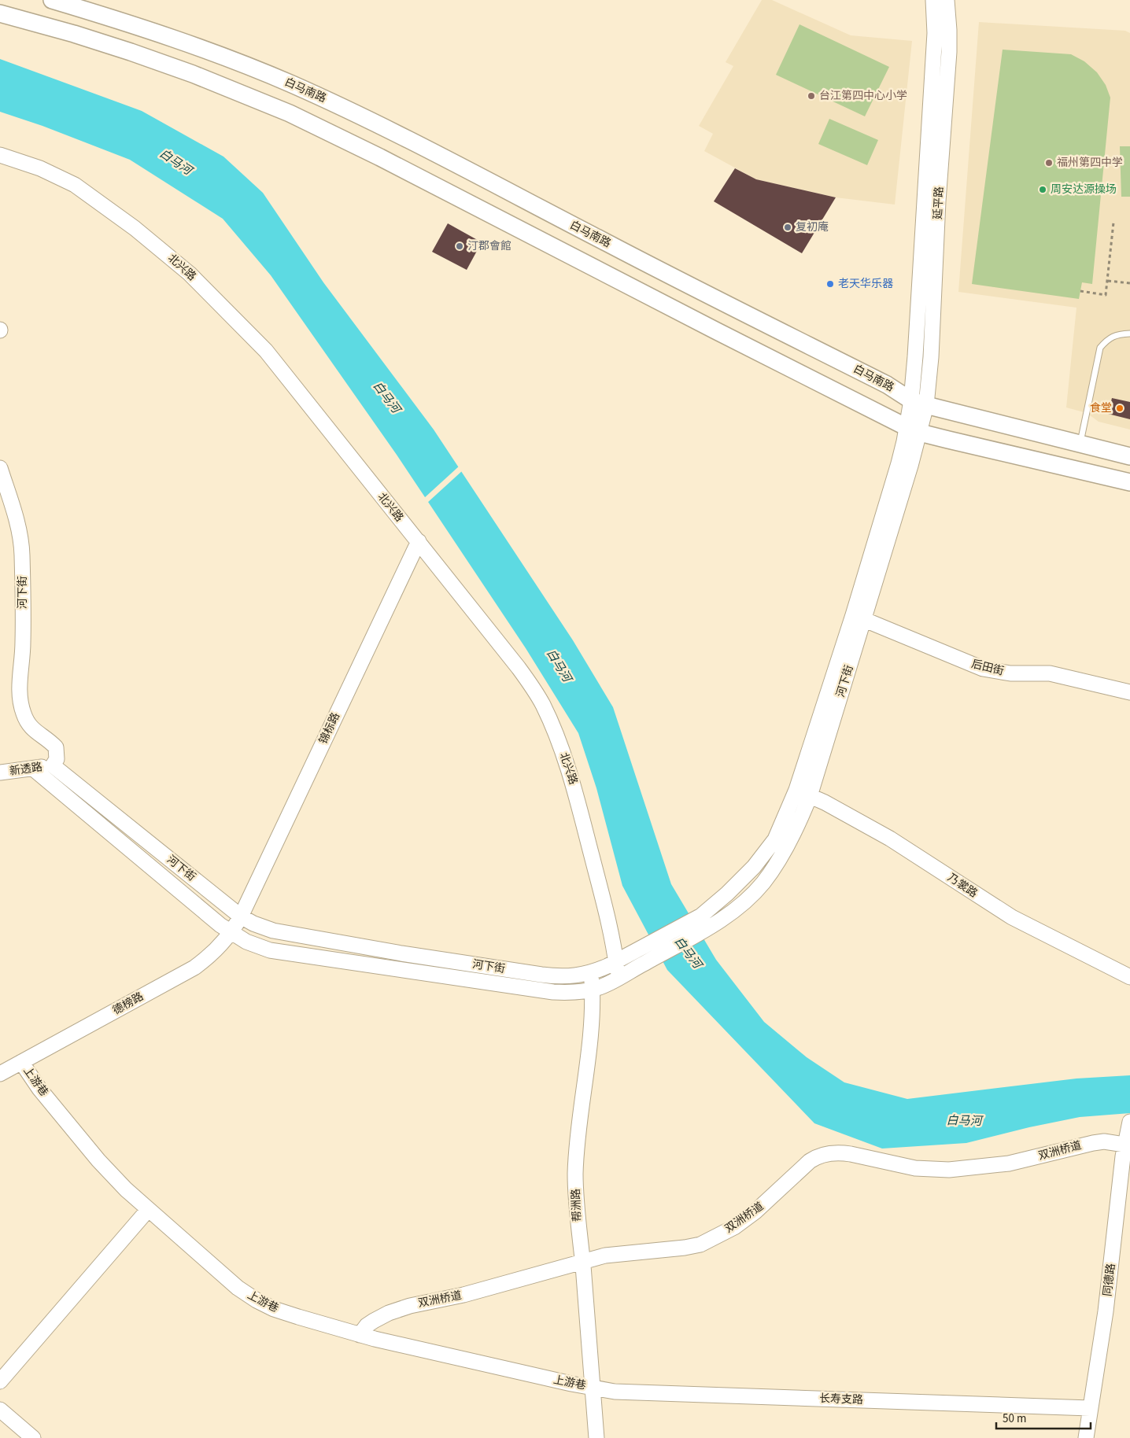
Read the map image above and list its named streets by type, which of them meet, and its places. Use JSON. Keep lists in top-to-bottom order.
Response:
{
  "streets": {
    "main road": ["白马南路"],
    "street": [
      "延平路",
      "北兴路",
      "河下街",
      "后田街",
      "锦标路",
      "新透路",
      "乃裳路",
      "德榜路",
      "上游巷",
      "双洲桥道",
      "帮洲路",
      "同德路",
      "长寿支路"
    ]
  },
  "crossings": [
    ["白马南路", "延平路"],
    ["白马南路", "河下街"],
    ["延平路", "河下街"],
    ["北兴路", "河下街"],
    ["北兴路", "锦标路"],
    ["河下街", "后田街"],
    ["河下街", "锦标路"],
    ["河下街", "新透路"],
    ["河下街", "乃裳路"],
    ["河下街", "德榜路"],
    ["河下街", "帮洲路"],
    ["锦标路", "德榜路"],
    ["德榜路", "上游巷"],
    ["上游巷", "双洲桥道"],
    ["上游巷", "帮洲路"],
    ["上游巷", "长寿支路"],
    ["双洲桥道", "帮洲路"],
    ["双洲桥道", "同德路"],
    ["帮洲路", "长寿支路"],
    ["同德路", "长寿支路"]
  ],
  "water": ["白马河"],
  "places": [
    "台江第四中心小学",
    "福州第四中学",
    "周安达源操场",
    "复初庵",
    "汀郡會館",
    "老天华乐器",
    "食堂"
  ],
  "scale_bar": "50 m"
}
